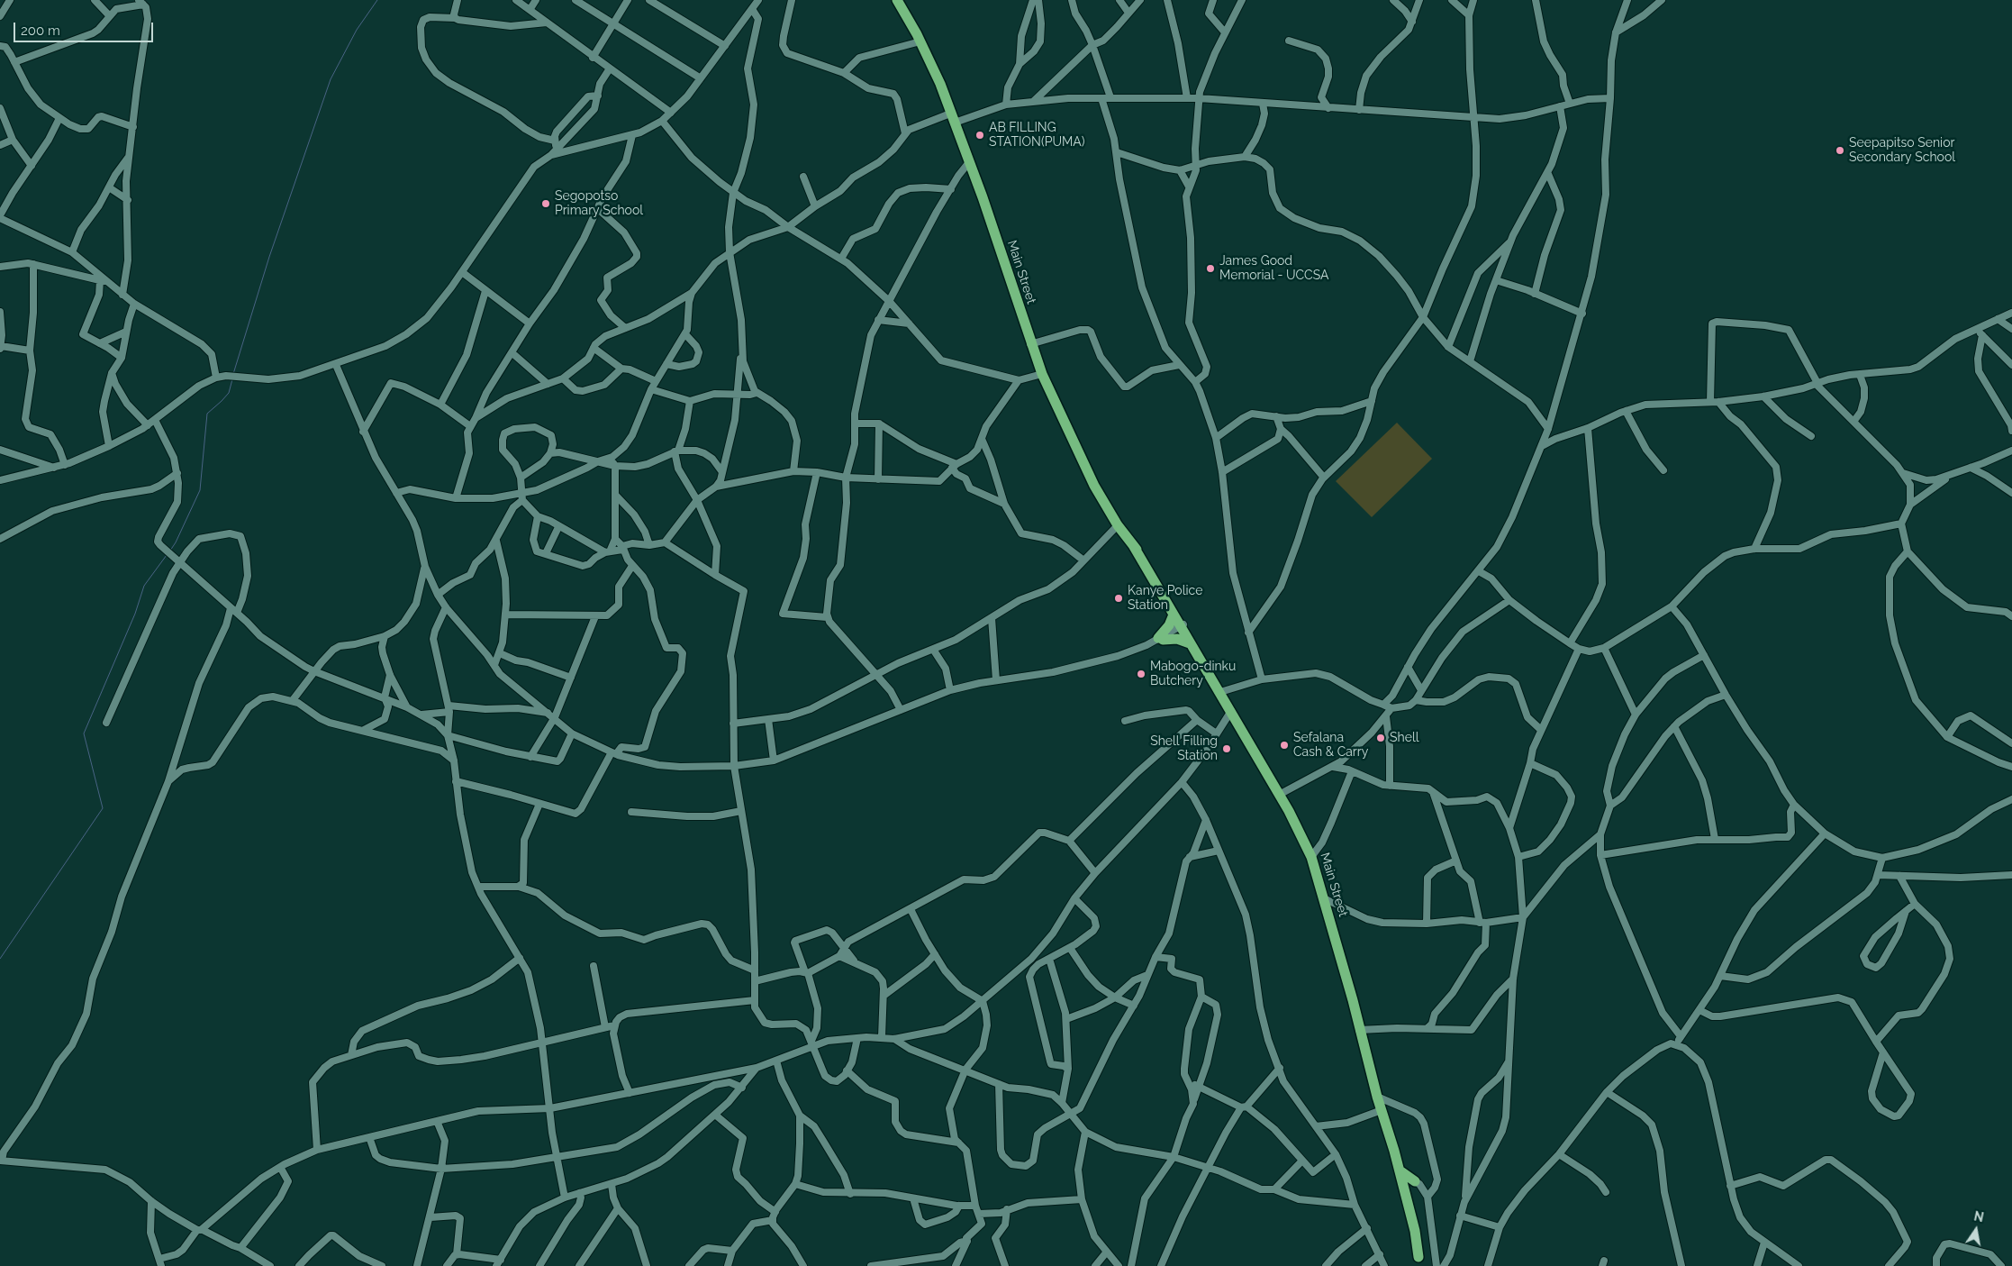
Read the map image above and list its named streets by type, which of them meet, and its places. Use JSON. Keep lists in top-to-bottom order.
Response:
{
  "streets": {
    "highway": ["Main Street"]
  },
  "places": [
    "AB FILLING STATION(PUMA)",
    "Seepapitso Senior Secondary School",
    "Segopotso Primary School",
    "James Good Memorial - UCCSA",
    "Kanye Police Station",
    "Mabogo-dinku Butchery",
    "Shell",
    "Sefalana Cash & Carry",
    "Shell Filling Station"
  ],
  "scale_bar": "200 m",
  "north": "top"
}
